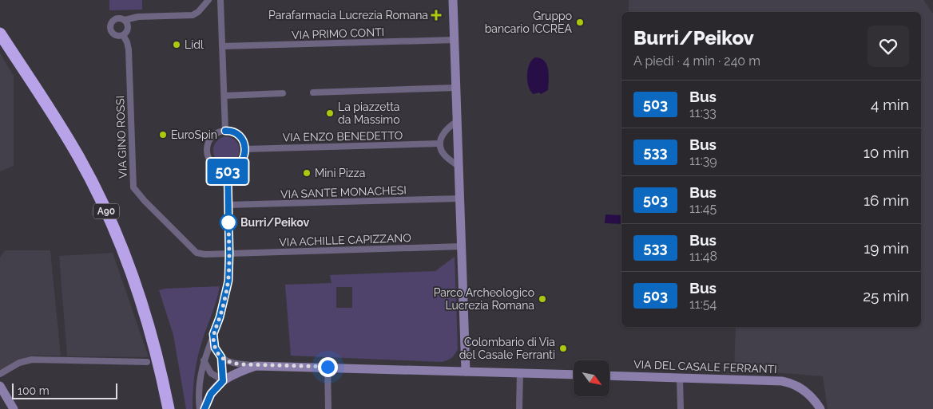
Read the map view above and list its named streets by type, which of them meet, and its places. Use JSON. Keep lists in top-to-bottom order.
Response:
{
  "streets": {
    "highway": ["A90"],
    "street": [
      "VIA PRIMO CONTI",
      "VIA ENZO BENEDETTO",
      "VIA GINO ROSSI",
      "VIA SANTE MONACHESI",
      "VIA ACHILLE CAPIZZANO",
      "VIA DEL CASALE FERRANTI"
    ]
  },
  "crossings": [
    ["VIA GINO ROSSI", "VIA ACHILLE CAPIZZANO"]
  ],
  "places": {
    "health": ["Parafarmacia Lucrezia Romana"],
    "other": [
      "Gruppo bancario ICCREA",
      "Lidl",
      "La piazzetta da Massimo",
      "EuroSpin",
      "Mini Pizza",
      "Burri/Peikov",
      "Parco Archeologico Lucrezia Romana",
      "Colombario di Via del Casale Ferranti"
    ]
  },
  "lines": ["bus line 503"],
  "scale_bar": "100 m",
  "north": "bottom right",
  "page": {
    "on_map": "503",
    "heading": ["Burri/Peikov", "A piedi · 4 min · 240 m"],
    "list": [
      {
        "mark": "503",
        "name": "Bus",
        "note": "11:33",
        "value": "4 min"
      },
      {
        "mark": "533",
        "name": "Bus",
        "note": "11:39",
        "value": "10 min"
      },
      {
        "mark": "503",
        "name": "Bus",
        "note": "11:45",
        "value": "16 min"
      },
      {
        "mark": "533",
        "name": "Bus",
        "note": "11:48",
        "value": "19 min"
      },
      {
        "mark": "503",
        "name": "Bus",
        "note": "11:54",
        "value": "25 min"
      }
    ],
    "scale": "100 m"
  }
}
